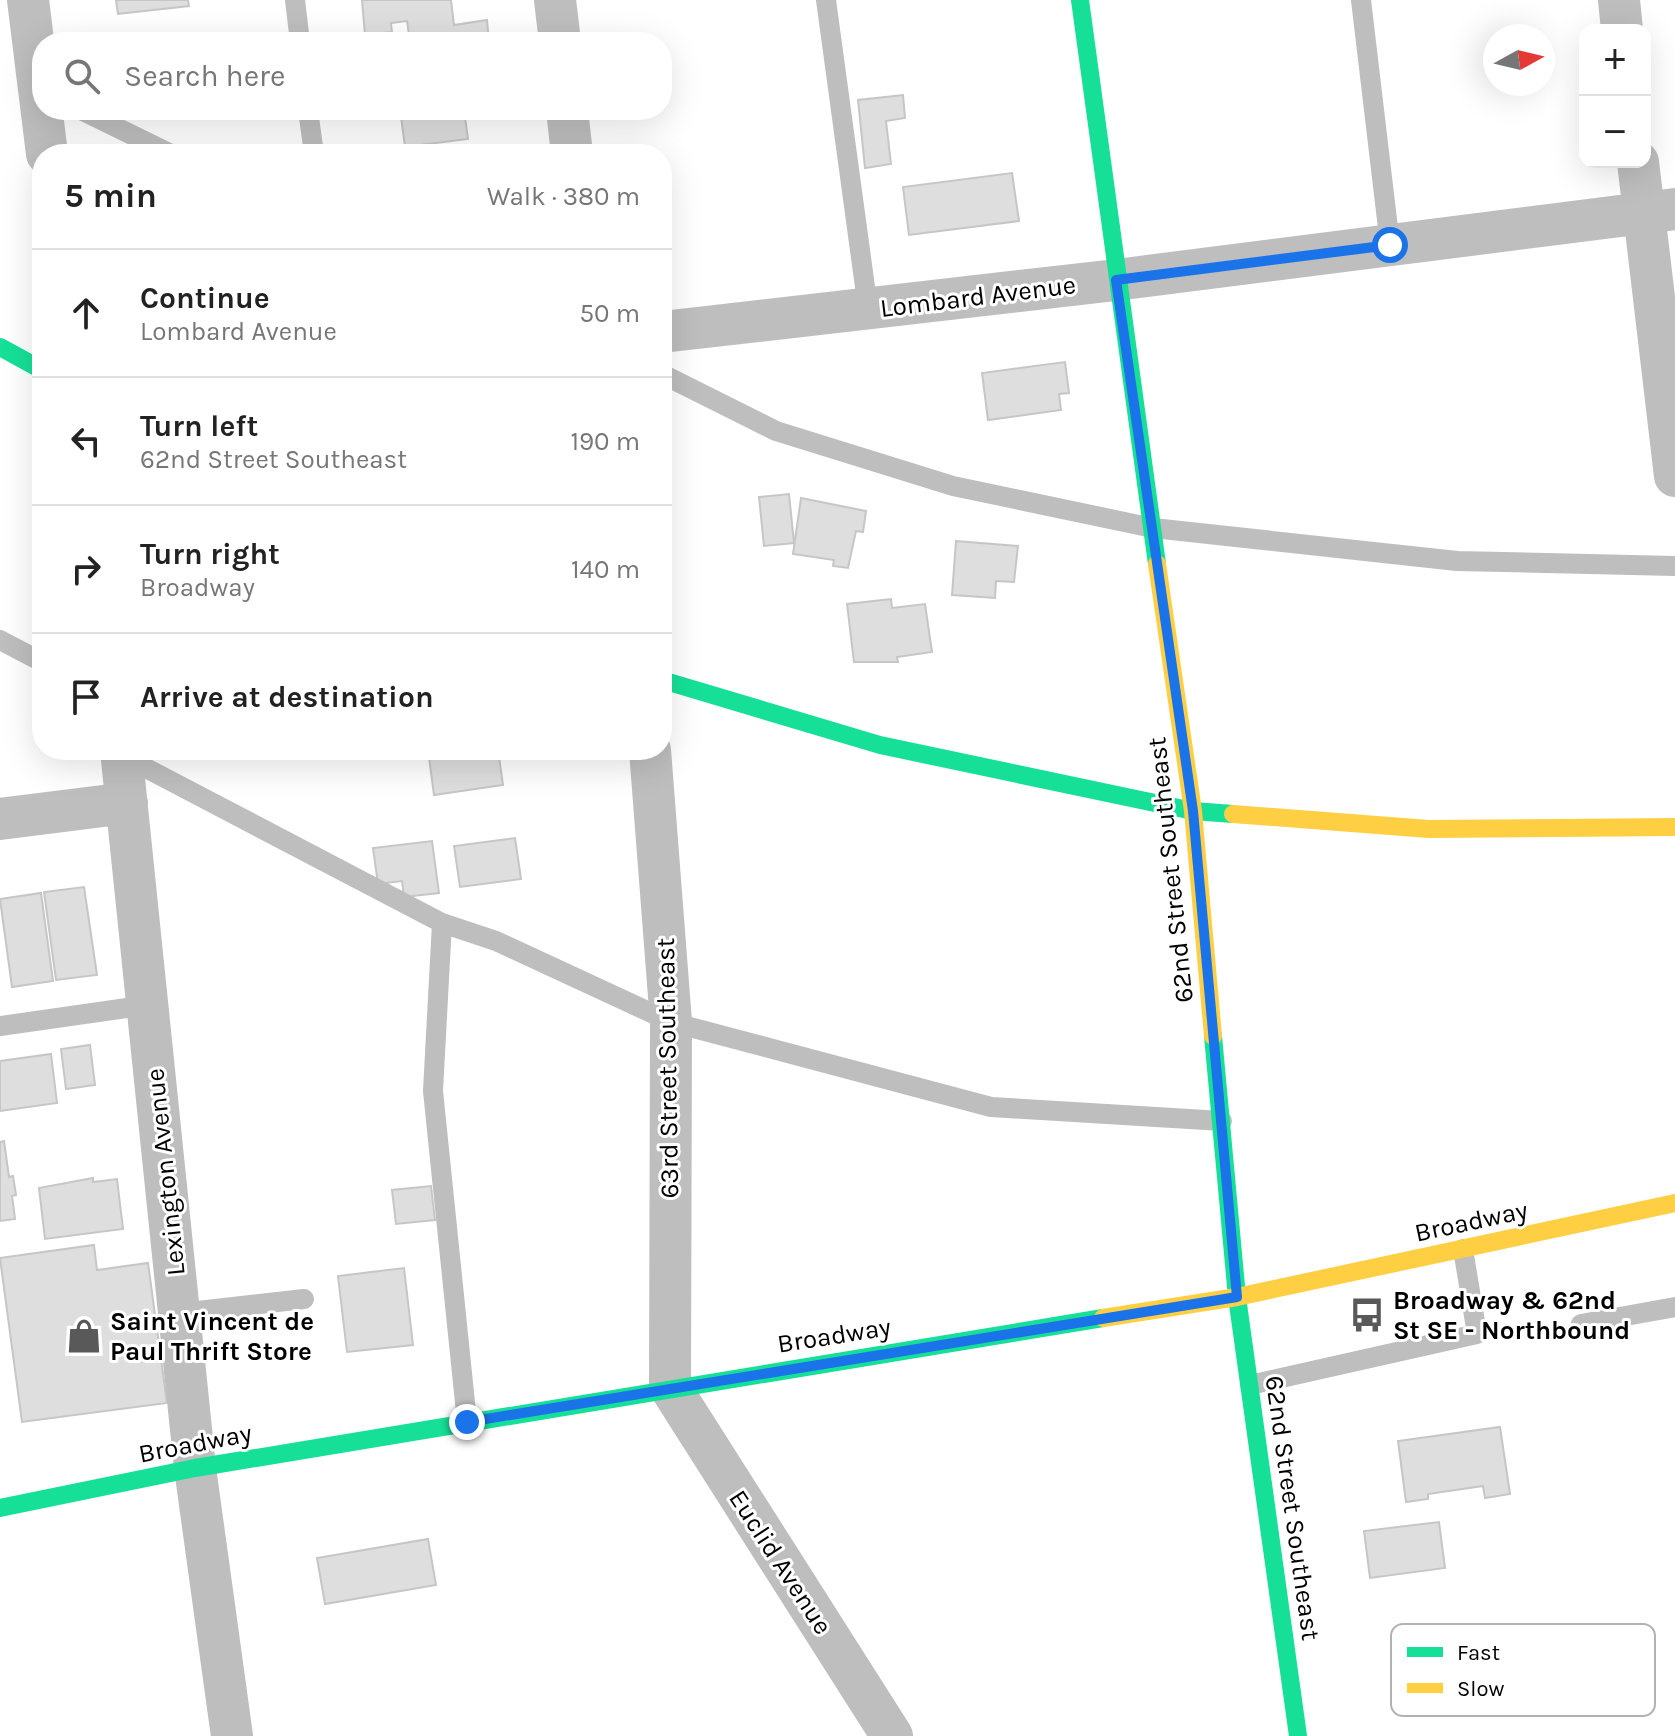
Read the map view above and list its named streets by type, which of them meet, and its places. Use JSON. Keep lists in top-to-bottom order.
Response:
{
  "streets": {
    "street": [
      "Lombard Avenue",
      "62nd Street Southeast",
      "63rd Street Southeast",
      "Lexington Avenue",
      "Broadway",
      "Euclid Avenue"
    ]
  },
  "crossings": [
    ["Lombard Avenue", "62nd Street Southeast"],
    ["62nd Street Southeast", "Broadway"],
    ["63rd Street Southeast", "Broadway"],
    ["63rd Street Southeast", "Euclid Avenue"],
    ["Lexington Avenue", "Broadway"],
    ["Broadway", "Euclid Avenue"]
  ],
  "places": {
    "bus stop": ["Broadway & 62nd St SE - Northbound"],
    "shop": ["Saint Vincent de Paul Thrift Store"]
  },
  "legend": ["Fast", "Slow"],
  "north": "right",
  "page": {
    "map_buttons": ["+", "−"],
    "search": "Search here",
    "heading": ["5 min", "Walk · 380 m"],
    "list": [
      ["Continue", "Lombard Avenue", "50 m"],
      ["Turn left", "62nd Street Southeast", "190 m"],
      ["Turn right", "Broadway", "140 m"],
      "Arrive at destination"
    ]
  }
}
